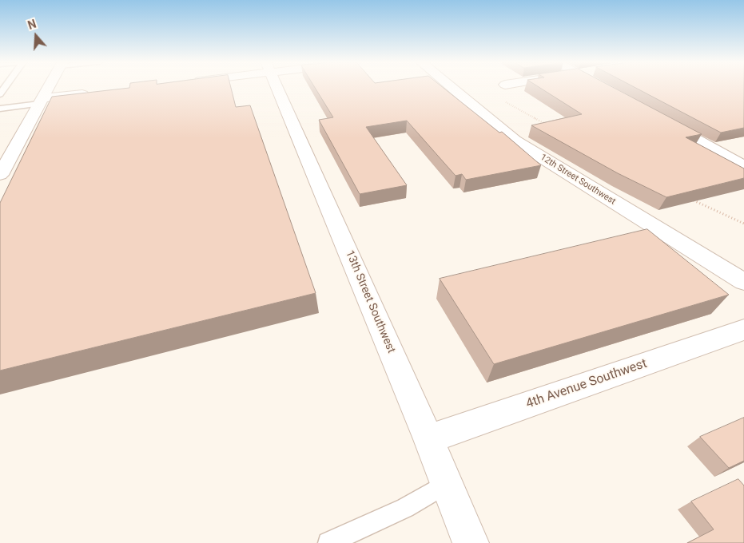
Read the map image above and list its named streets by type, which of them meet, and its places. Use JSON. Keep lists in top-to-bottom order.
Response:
{
  "streets": {
    "street": ["12th Street Southwest", "13th Street Southwest", "4th Avenue Southwest"]
  },
  "crossings": [
    ["13th Street Southwest", "4th Avenue Southwest"]
  ],
  "north": "top"
}
